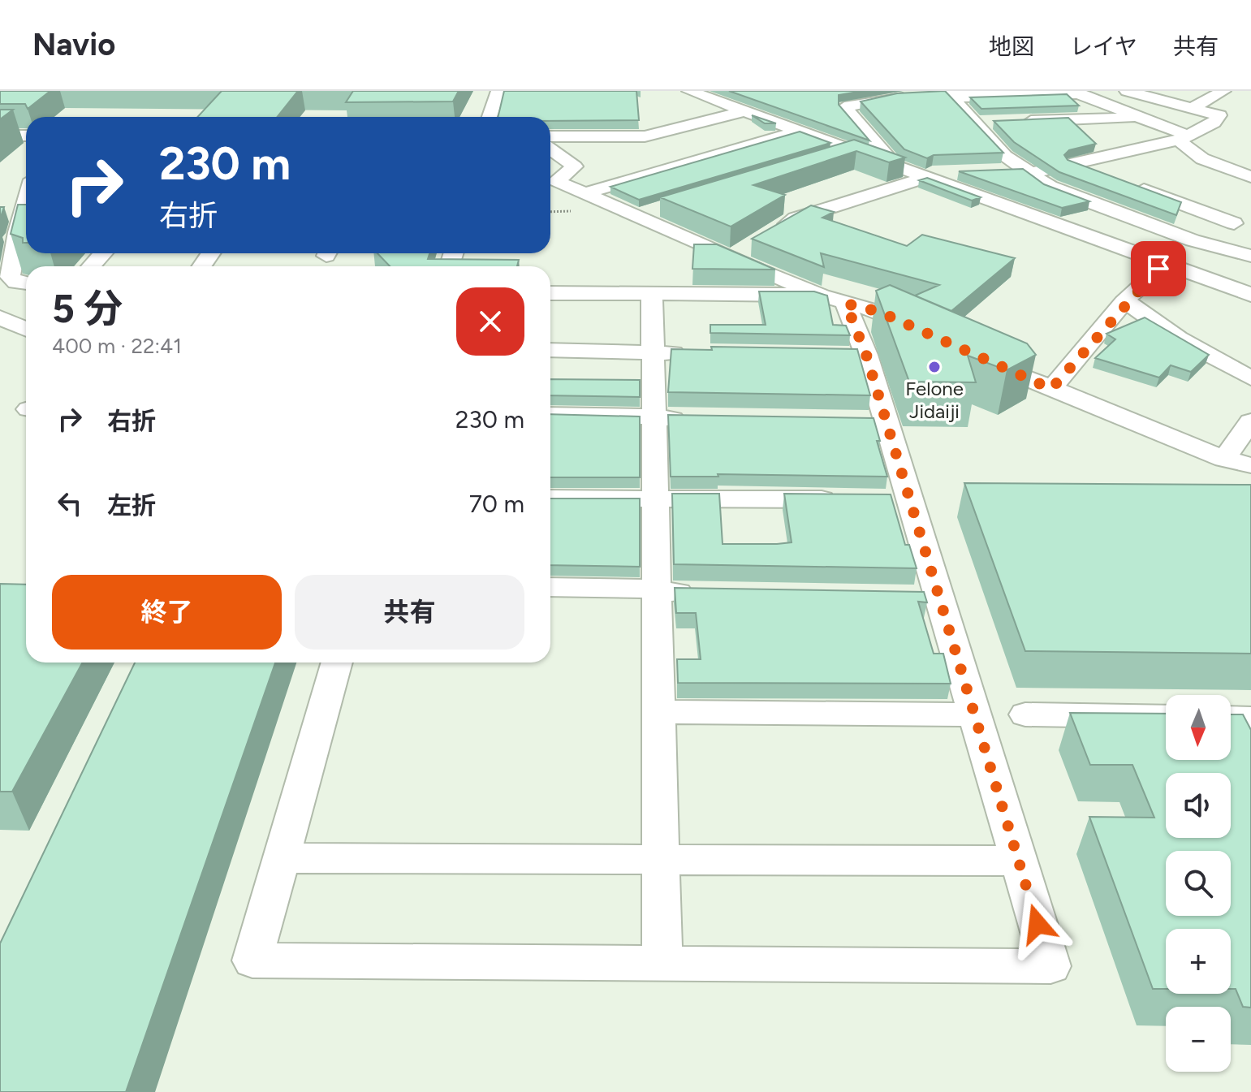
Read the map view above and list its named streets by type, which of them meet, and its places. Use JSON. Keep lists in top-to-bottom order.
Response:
{
  "places": ["Felone Jidaiji"],
  "north": "bottom",
  "page": {
    "header": "Navio",
    "nav": ["地図", "レイヤ", "共有"],
    "turn": ["230 m", "右折"],
    "heading": ["5 分", "400 m · 22:41"],
    "list": [
      {
        "name": "右折",
        "value": "230 m"
      },
      {
        "name": "左折",
        "value": "70 m"
      }
    ],
    "buttons": ["終了", "共有"],
    "map_buttons": ["+", "−"]
  }
}
